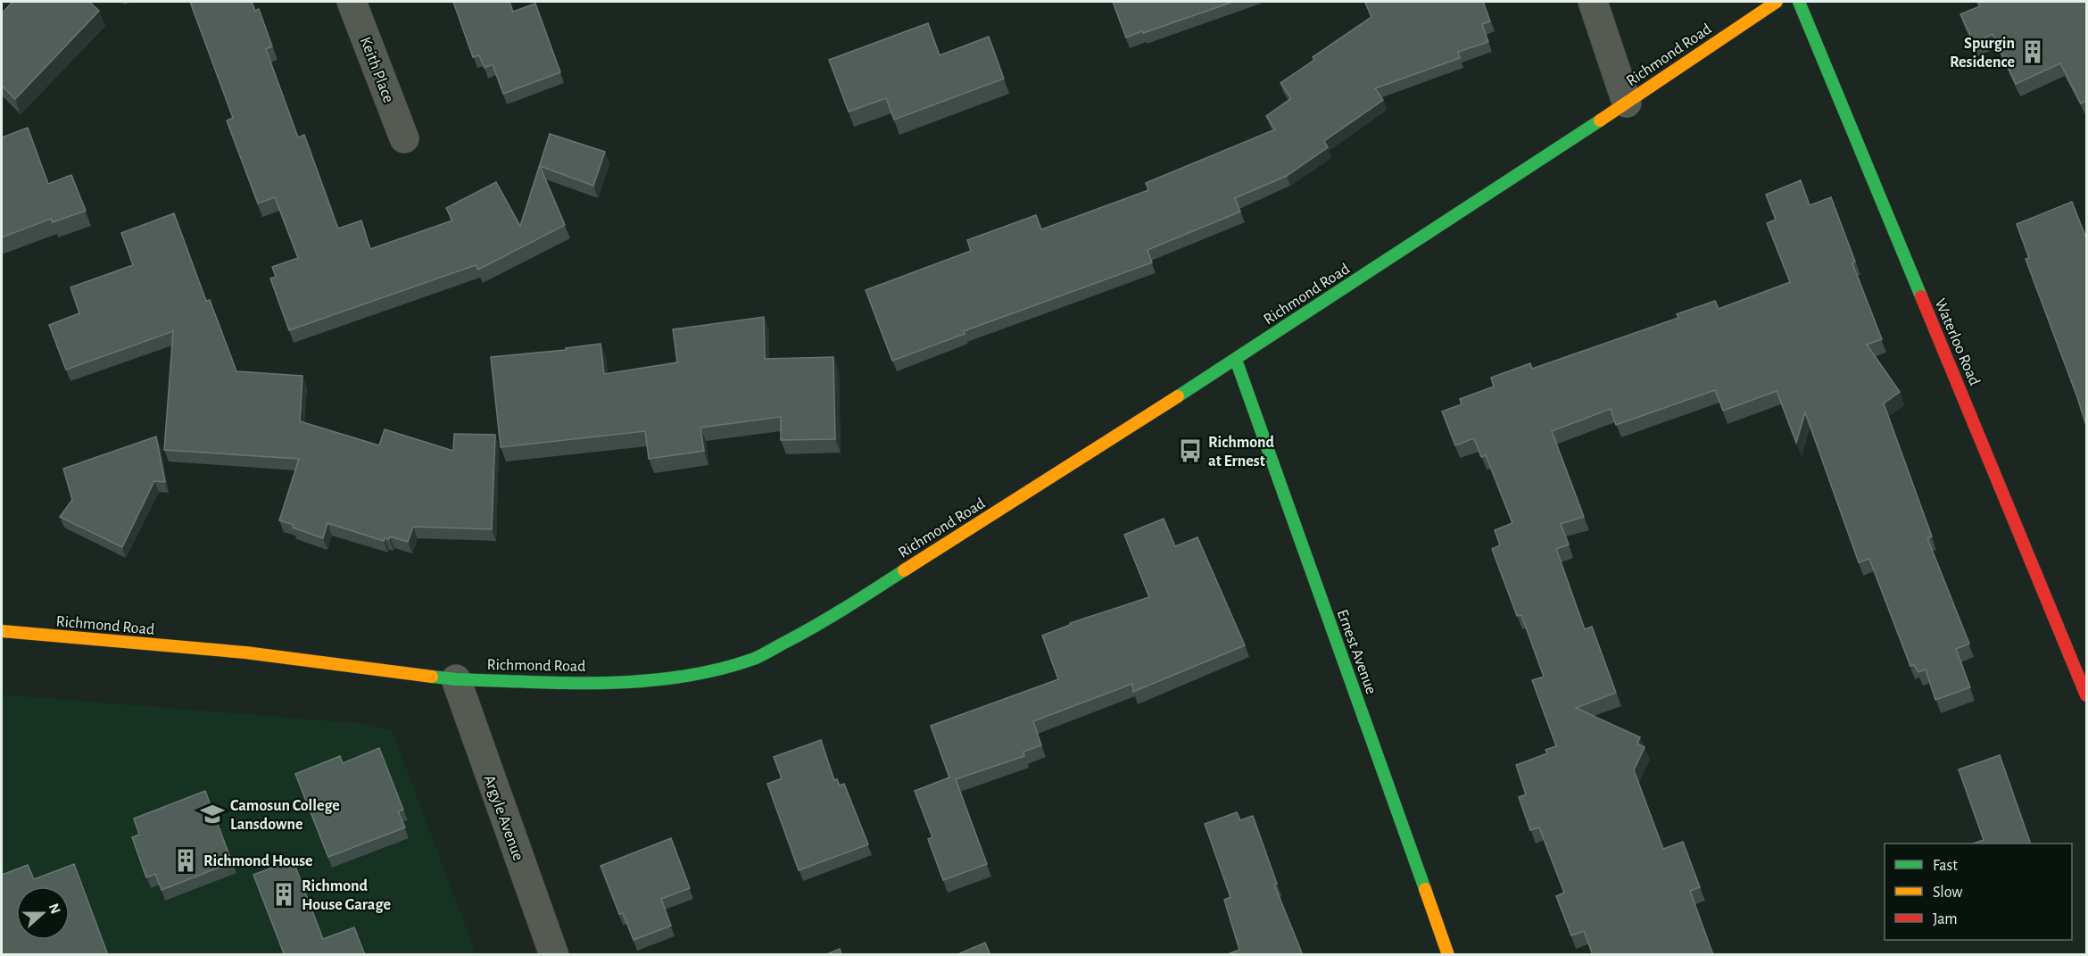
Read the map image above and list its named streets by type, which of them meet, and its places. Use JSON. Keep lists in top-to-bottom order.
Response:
{
  "streets": {
    "main road": ["Richmond Road", "Waterloo Road", "Ernest Avenue"],
    "street": ["Keith Place", "Argyle Avenue"]
  },
  "crossings": [
    ["Richmond Road", "Ernest Avenue"],
    ["Richmond Road", "Argyle Avenue"]
  ],
  "places": {
    "building": ["Spurgin Residence", "Richmond House", "Richmond House Garage"],
    "bus stop": ["Richmond at Ernest"],
    "school or university": ["Camosun College Lansdowne"]
  },
  "legend": ["Fast", "Slow", "Jam"],
  "north": "right"
}
